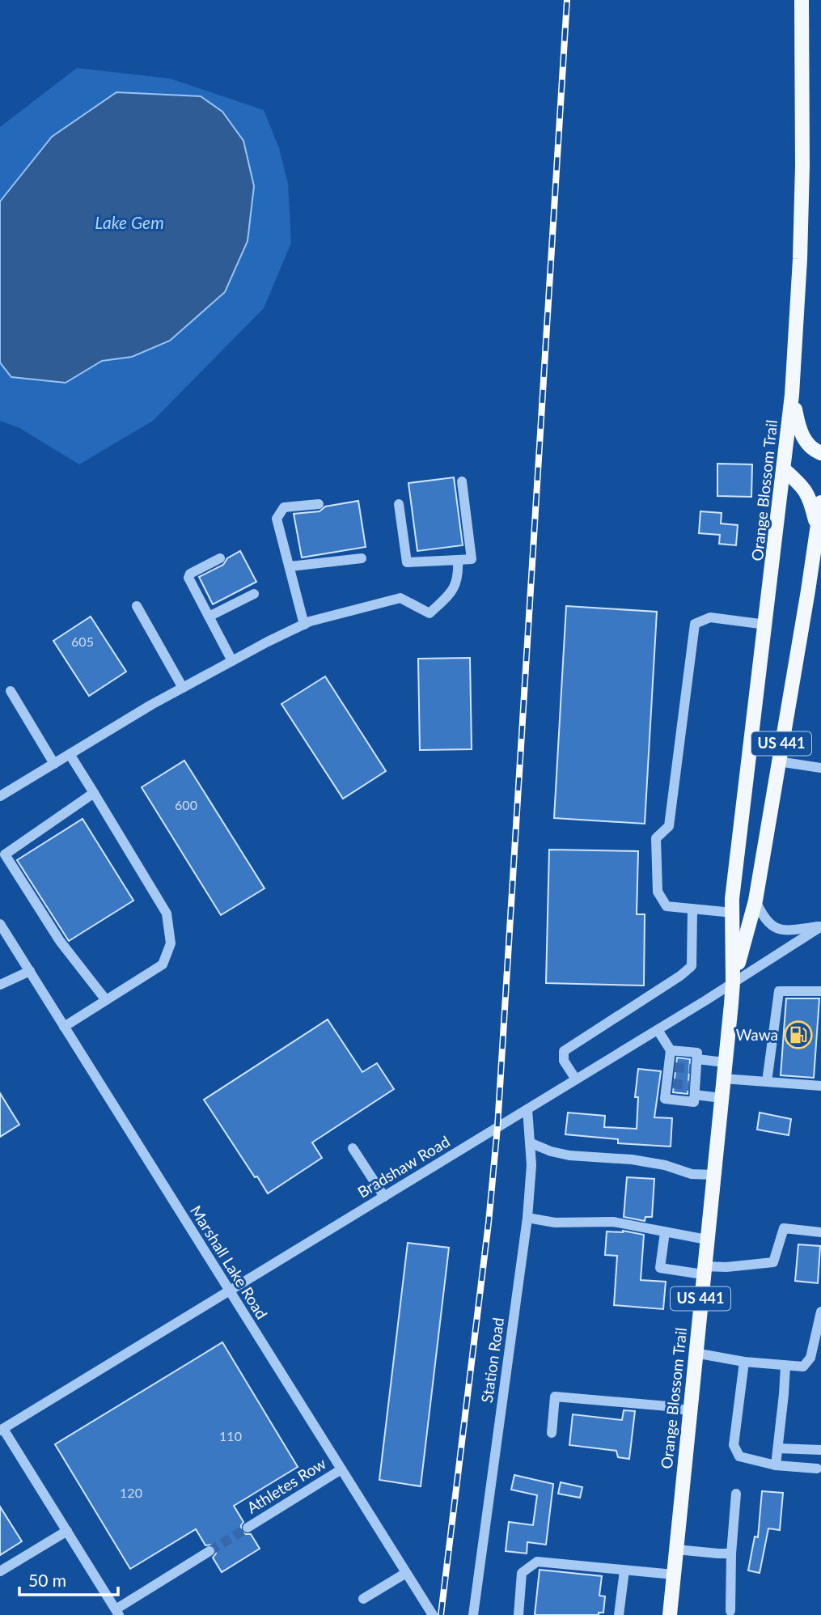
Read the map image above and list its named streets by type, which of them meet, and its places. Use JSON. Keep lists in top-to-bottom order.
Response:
{
  "streets": {
    "main road": ["Orange Blossom Trail", "US 441"],
    "street": [
      "Bradshaw Road",
      "Marshall Lake Road",
      "Station Road",
      "Athletes Row"
    ]
  },
  "crossings": [
    ["Orange Blossom Trail", "Bradshaw Road"],
    ["Bradshaw Road", "Marshall Lake Road"],
    ["Bradshaw Road", "Station Road"],
    ["Marshall Lake Road", "Athletes Row"]
  ],
  "water": ["Lake Gem"],
  "places": {
    "fuel station": ["Wawa"]
  },
  "house_numbers": [
    "605",
    "600",
    "110",
    "120"
  ],
  "scale_bar": "50 m"
}
